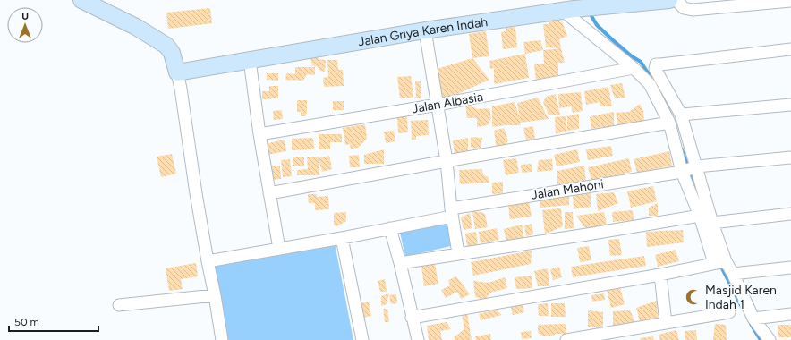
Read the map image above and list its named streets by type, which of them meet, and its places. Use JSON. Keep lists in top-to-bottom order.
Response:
{
  "streets": {
    "street": ["Jalan Griya Karen Indah", "Jalan Albasia", "Jalan Mahoni"]
  },
  "places": {
    "mosque": ["Masjid Karen Indah 1"]
  },
  "scale_bar": "50 m",
  "north": "top"
}
